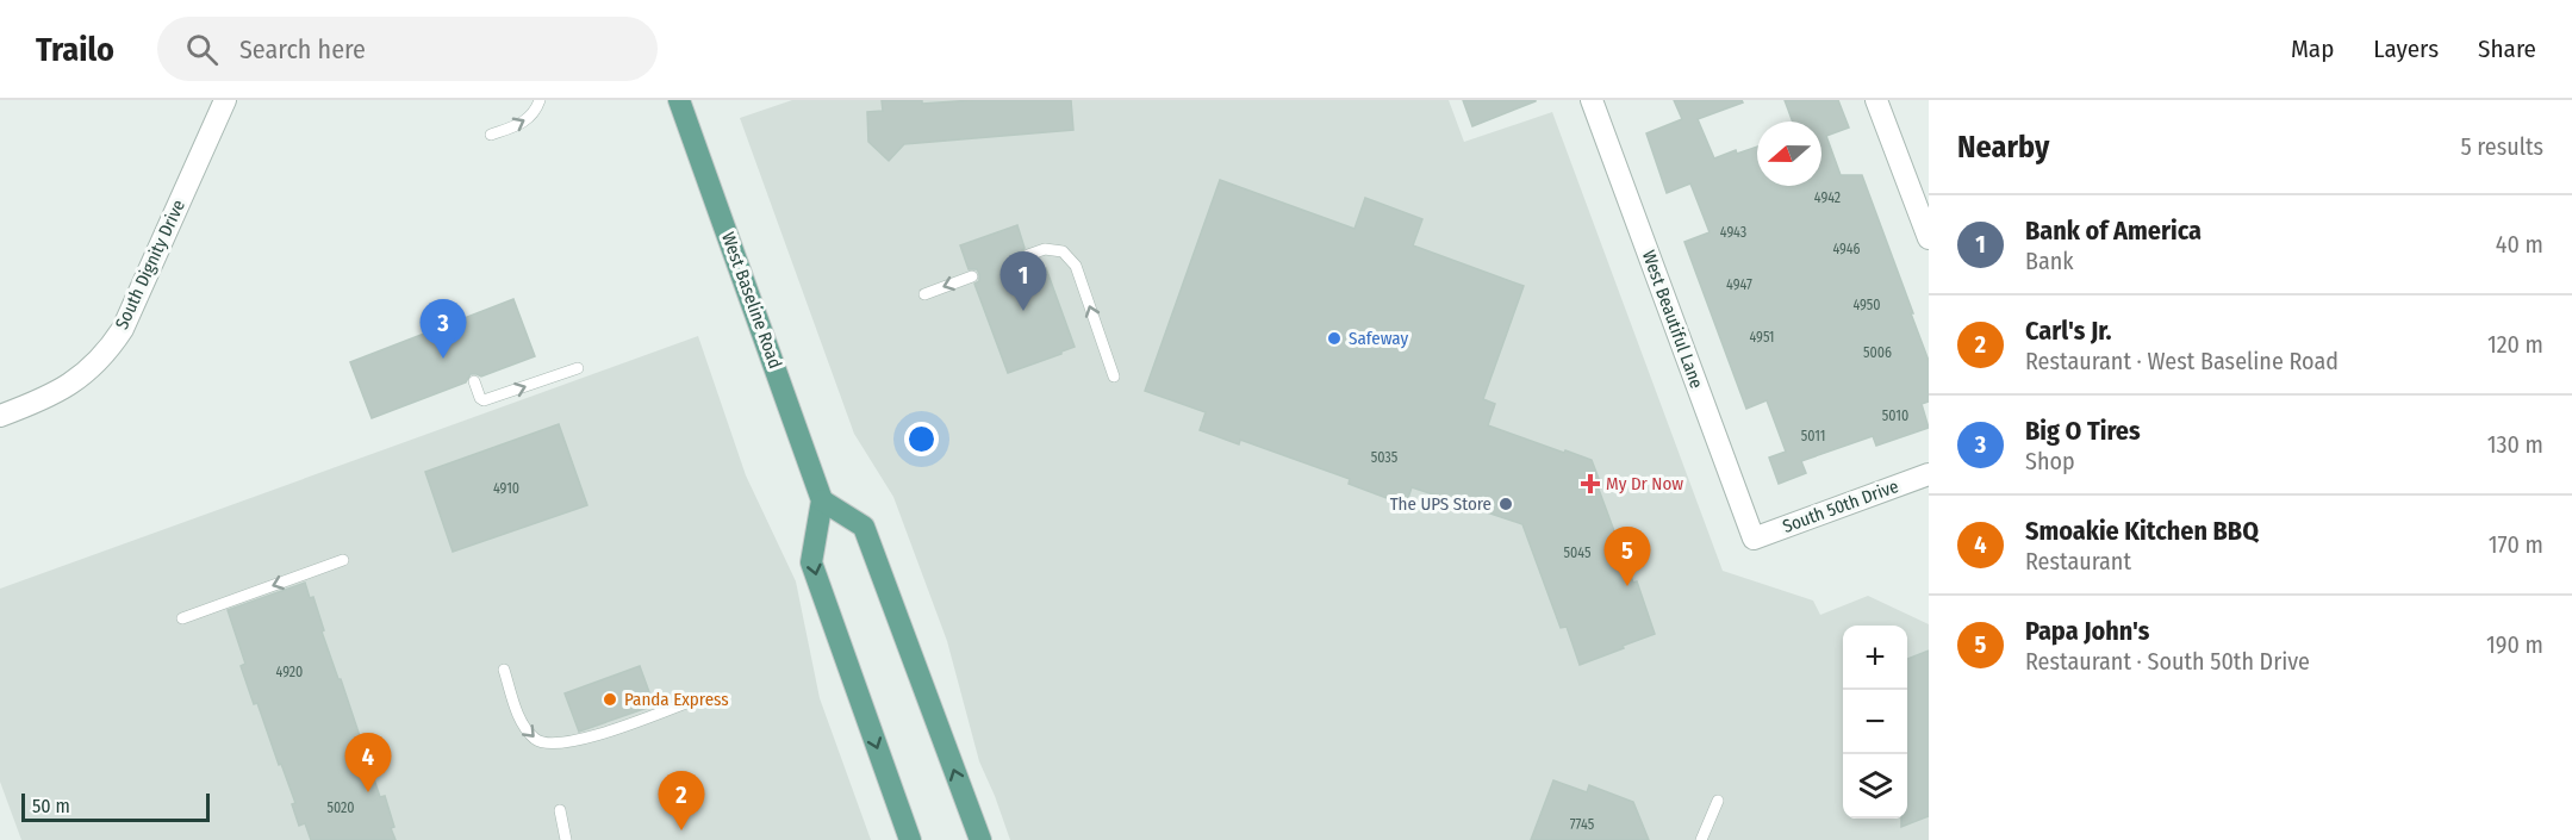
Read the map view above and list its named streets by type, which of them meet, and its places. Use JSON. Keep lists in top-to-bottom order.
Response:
{
  "streets": {
    "main road": ["West Baseline Road"],
    "street": ["South Dignity Drive", "West Beautiful Lane", "South 50th Drive"]
  },
  "crossings": [
    ["West Beautiful Lane", "South 50th Drive"]
  ],
  "places": {
    "other": ["Safeway", "The UPS Store", "Panda Express"],
    "health": ["My Dr Now"]
  },
  "house_numbers": [
    "4942",
    "4943",
    "4946",
    "4947",
    "4950",
    "4951",
    "5006",
    "5010",
    "5011",
    "5035",
    "4910",
    "5045",
    "4920",
    "5020",
    "7745"
  ],
  "scale_bar": "50 m",
  "north": "left",
  "page": {
    "header": "Trailo",
    "search": "Search here",
    "nav": ["Map", "Layers", "Share"],
    "heading": ["Nearby", "5 results"],
    "list": [
      {
        "mark": "1",
        "name": "Bank of America",
        "note": "Bank",
        "value": "40 m"
      },
      {
        "mark": "2",
        "name": "Carl's Jr.",
        "note": "Restaurant · West Baseline Road",
        "value": "120 m"
      },
      {
        "mark": "3",
        "name": "Big O Tires",
        "note": "Shop",
        "value": "130 m"
      },
      {
        "mark": "4",
        "name": "Smoakie Kitchen BBQ",
        "note": "Restaurant",
        "value": "170 m"
      },
      {
        "mark": "5",
        "name": "Papa John's",
        "note": "Restaurant · South 50th Drive",
        "value": "190 m"
      }
    ],
    "pins": [
      "1",
      "3",
      "5",
      "4",
      "2"
    ],
    "map_buttons": ["+", "−"],
    "scale": "50 m"
  }
}
